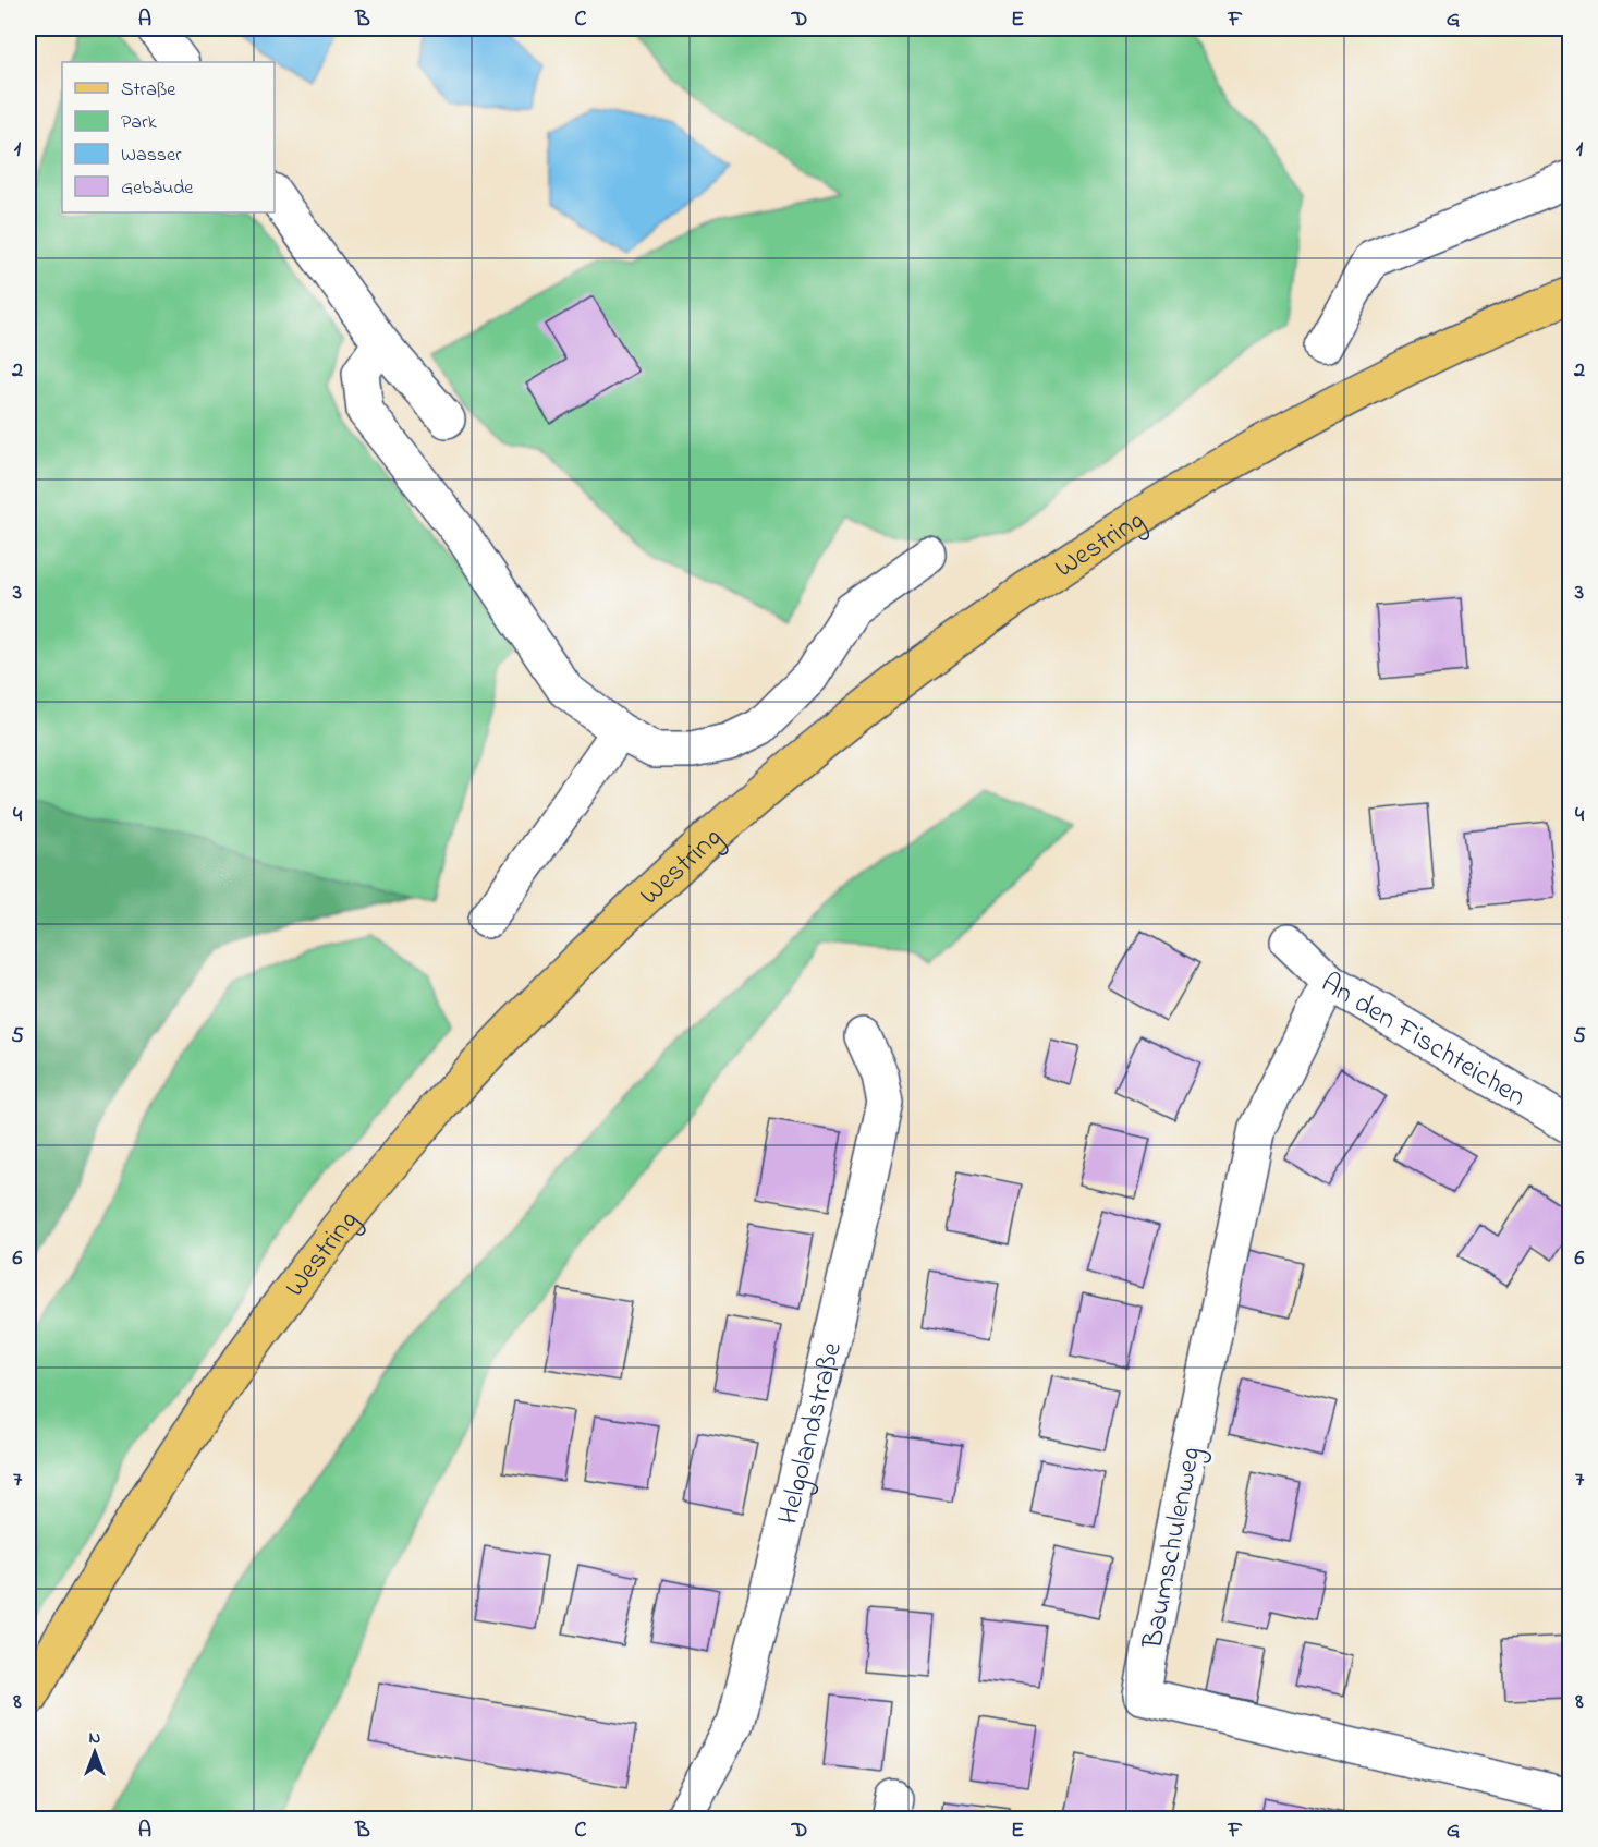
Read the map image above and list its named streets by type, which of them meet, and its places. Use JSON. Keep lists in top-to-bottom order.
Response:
{
  "streets": {
    "main road": ["Westring"],
    "street": ["An den Fischteichen", "Helgolandstraße", "Baumschulenweg"]
  },
  "crossings": [
    ["An den Fischteichen", "Baumschulenweg"]
  ],
  "legend": [
    "Straße",
    "Park",
    "Wasser",
    "Gebäude"
  ],
  "north": "top",
  "grid": {
    "columns": [
      "A",
      "B",
      "C",
      "D",
      "E",
      "F",
      "G"
    ],
    "rows": [
      "1",
      "2",
      "3",
      "4",
      "5",
      "6",
      "7",
      "8"
    ]
  }
}
